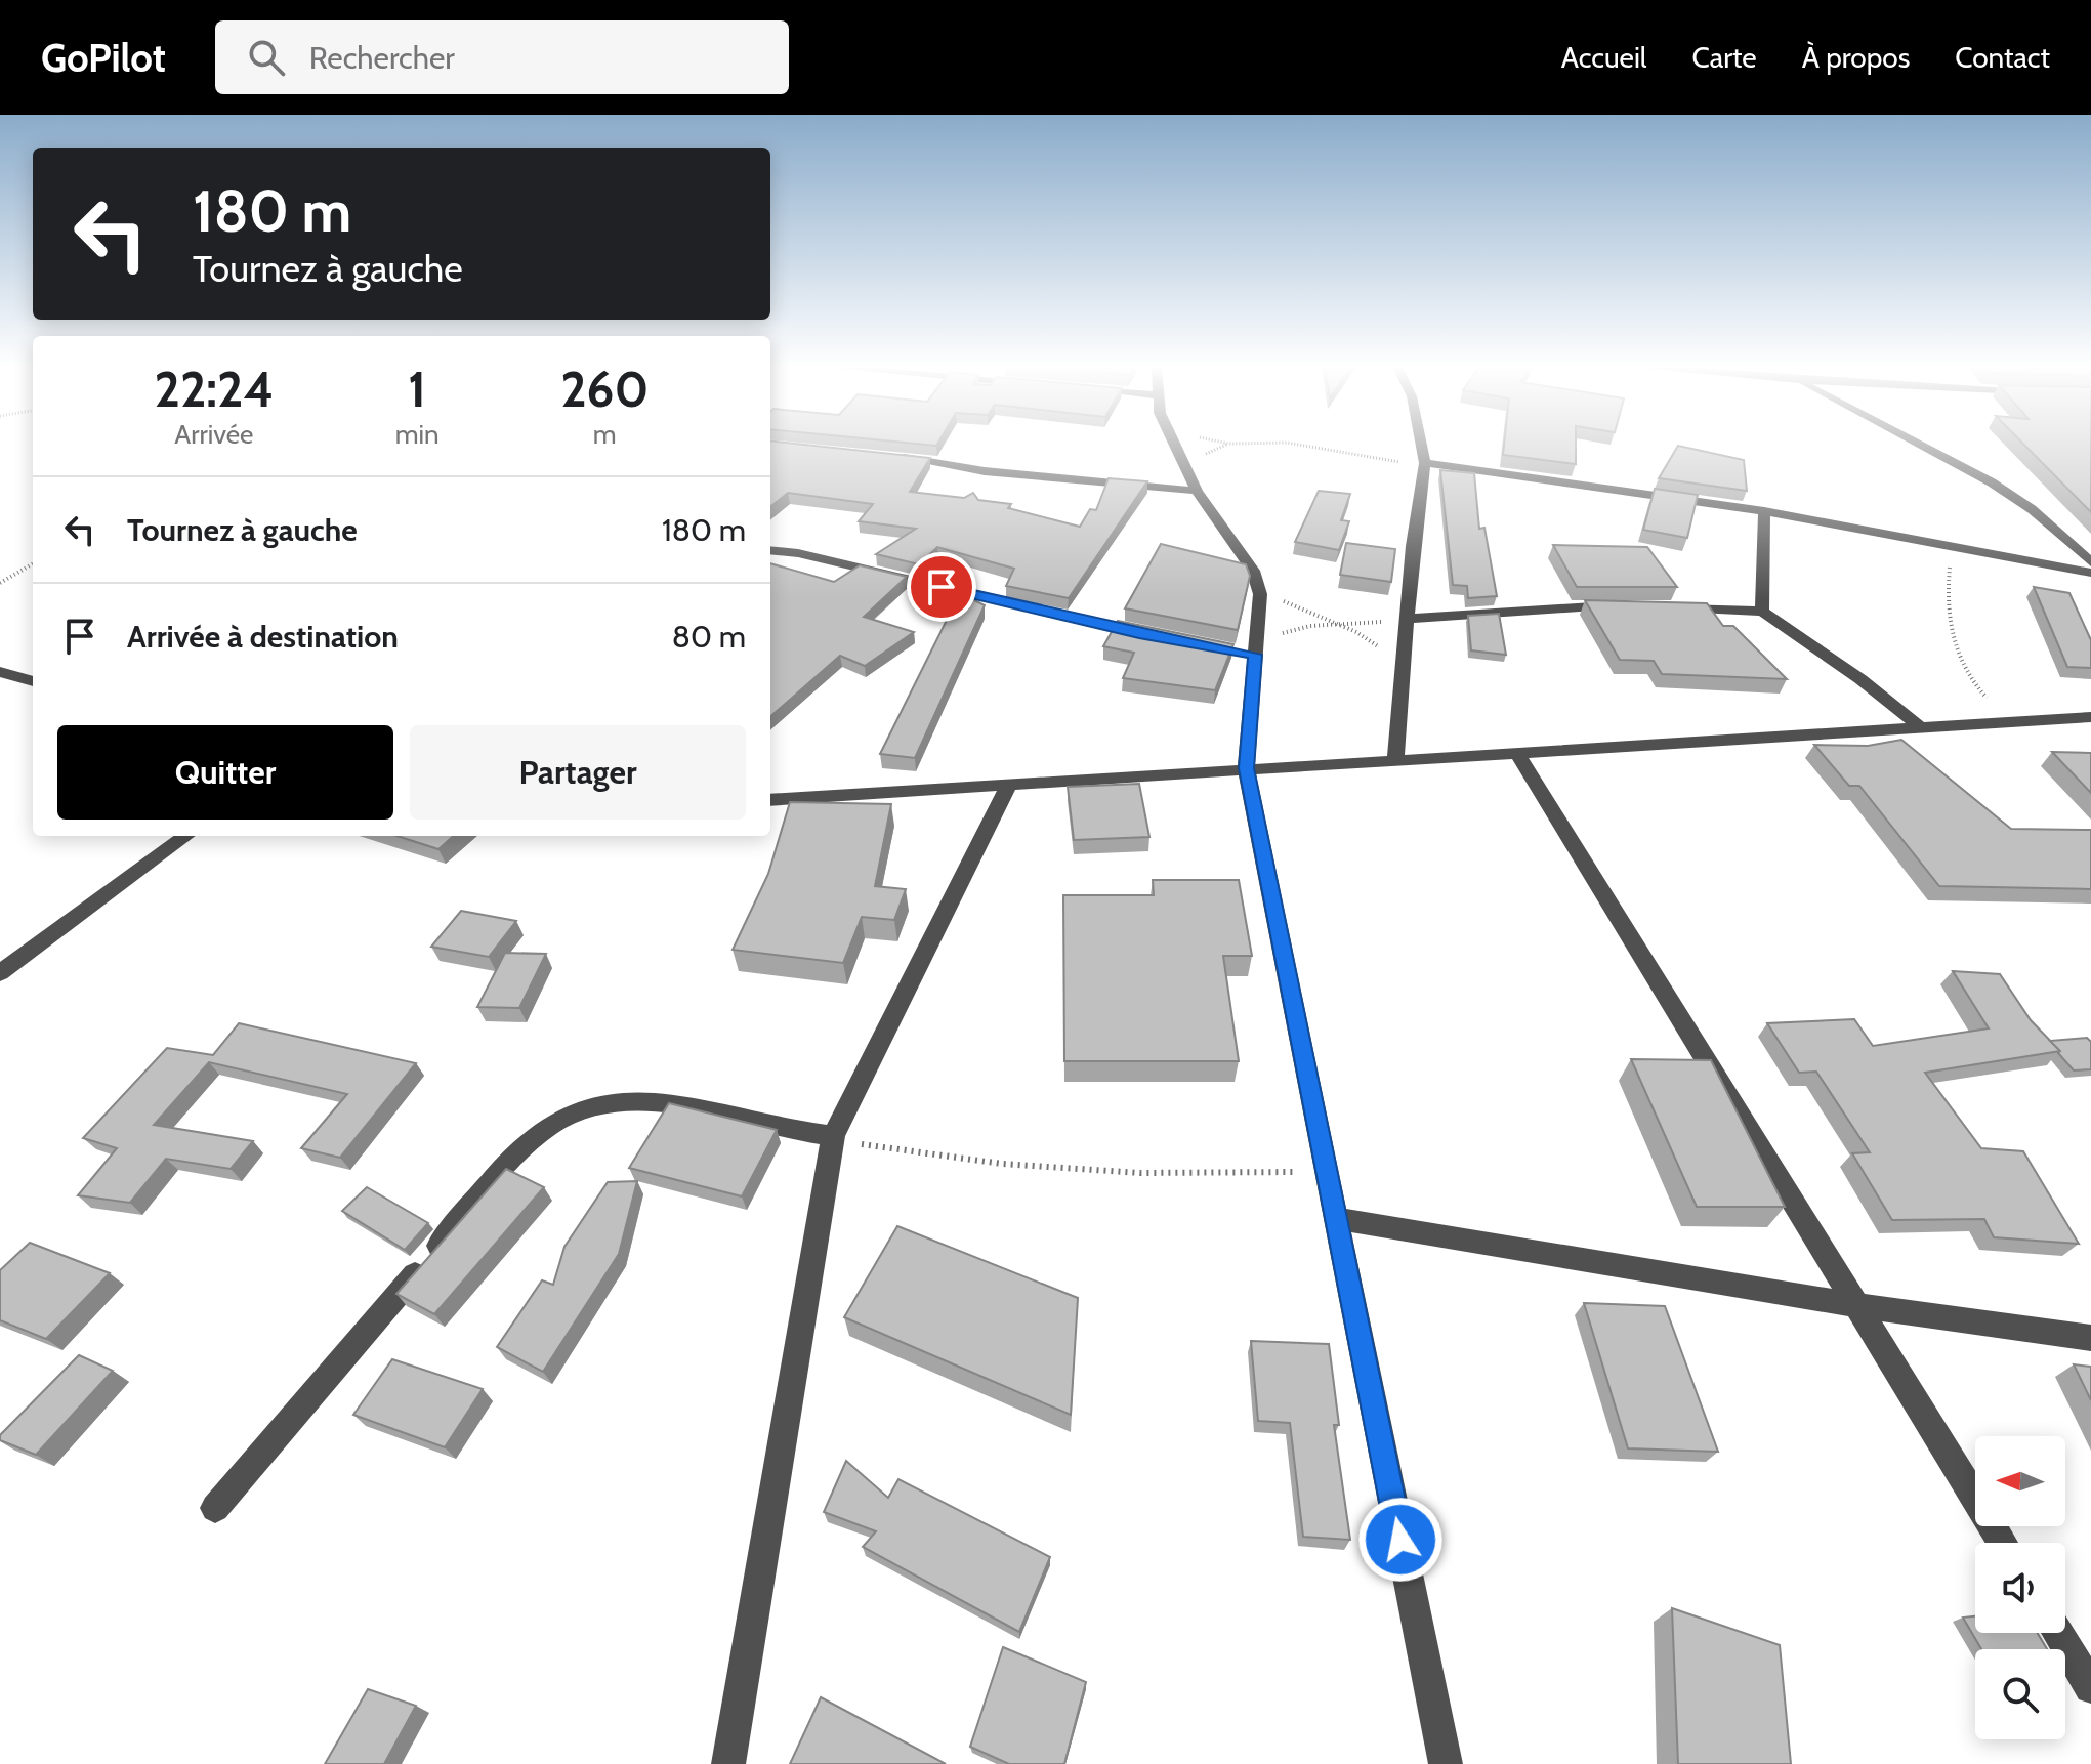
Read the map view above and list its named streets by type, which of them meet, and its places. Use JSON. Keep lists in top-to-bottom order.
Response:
{
  "north": "left",
  "page": {
    "header": "GoPilot",
    "search": "Rechercher",
    "nav": [
      "Accueil",
      "Carte",
      "À propos",
      "Contact"
    ],
    "turn": ["180 m", "Tournez à gauche"],
    "eta": [
      "22:24",
      "Arrivée",
      "1",
      "min",
      "260",
      "m"
    ],
    "list": [
      {
        "name": "Tournez à gauche",
        "value": "180 m"
      },
      {
        "name": "Arrivée à destination",
        "value": "80 m"
      }
    ],
    "buttons": ["Quitter", "Partager"]
  }
}
